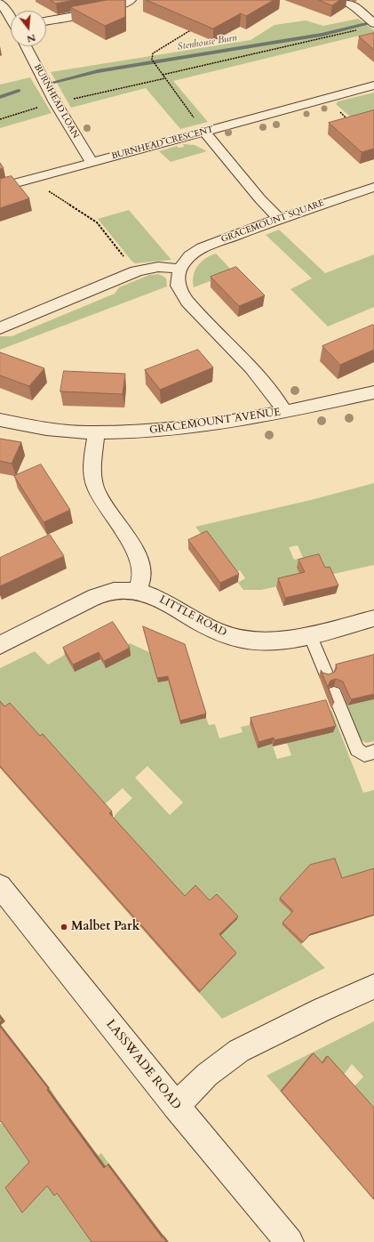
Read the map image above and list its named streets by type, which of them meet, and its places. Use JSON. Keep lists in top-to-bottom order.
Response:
{
  "streets": {
    "street": [
      "BURNHEAD LOAN",
      "BURNHEAD CRESCENT",
      "GRACEMOUNT SQUARE",
      "GRACEMOUNT AVENUE",
      "LITTLE ROAD",
      "LASSWADE ROAD"
    ]
  },
  "crossings": [
    ["BURNHEAD LOAN", "BURNHEAD CRESCENT"]
  ],
  "water": ["Stenhouse Burn"],
  "places": ["Malbet Park"],
  "north": "bottom"
}
